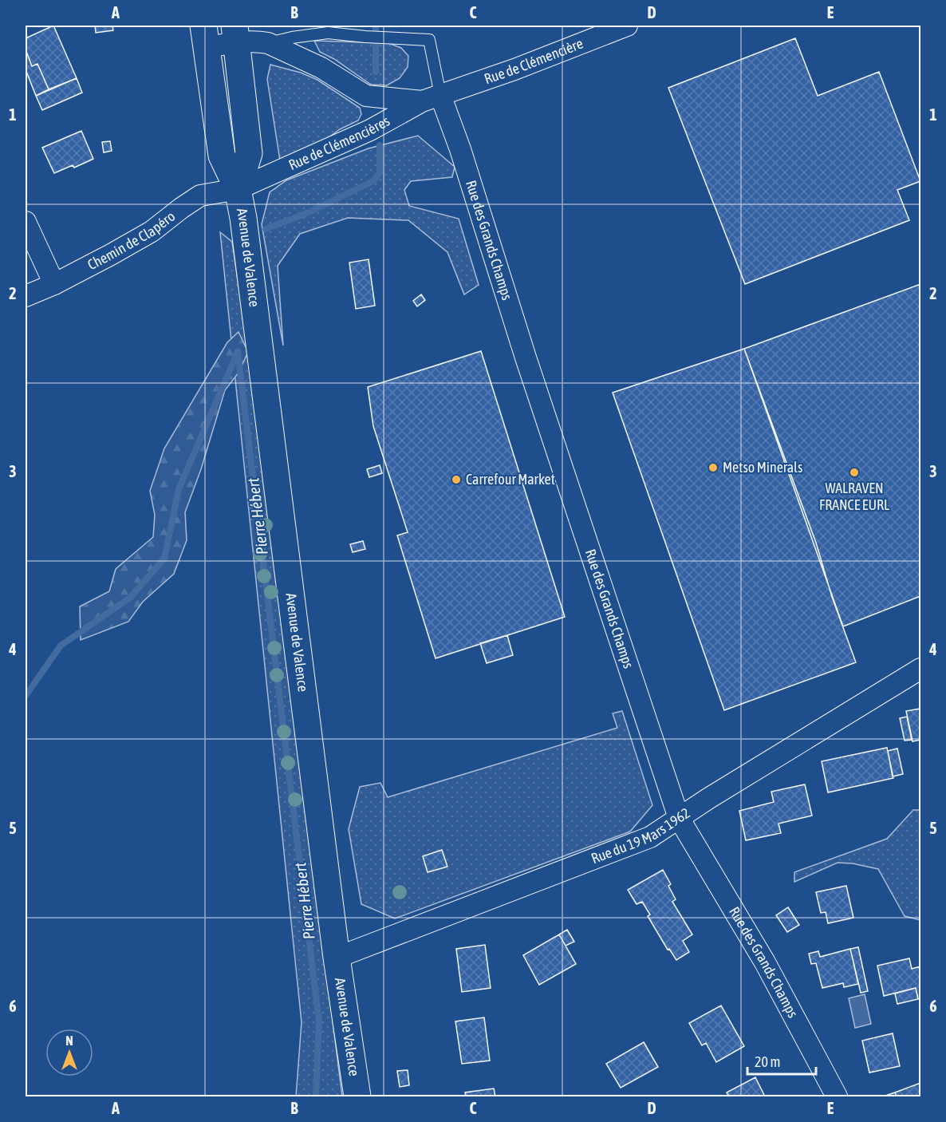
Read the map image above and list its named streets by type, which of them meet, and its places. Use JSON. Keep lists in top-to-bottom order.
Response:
{
  "streets": {
    "main road": ["Avenue de Valence"],
    "street": [
      "Rue de Clémencière",
      "Rue de Clémencières",
      "Chemin de Clapéro",
      "Rue des Grands Champs",
      "Rue du 19 Mars 1962"
    ]
  },
  "crossings": [
    ["Rue de Clémencière", "Rue de Clémencières"],
    ["Rue de Clémencière", "Rue des Grands Champs"],
    ["Rue de Clémencières", "Chemin de Clapéro"],
    ["Rue de Clémencières", "Rue des Grands Champs"],
    ["Rue de Clémencières", "Avenue de Valence"],
    ["Chemin de Clapéro", "Avenue de Valence"],
    ["Rue des Grands Champs", "Rue du 19 Mars 1962"],
    ["Avenue de Valence", "Rue du 19 Mars 1962"]
  ],
  "water": ["Pierre Hébert"],
  "places": ["Metso Minerals", "WALRAVEN FRANCE EURL", "Carrefour Market"],
  "scale_bar": "20 m",
  "north": "top",
  "grid": {
    "columns": [
      "A",
      "B",
      "C",
      "D",
      "E"
    ],
    "rows": [
      "1",
      "2",
      "3",
      "4",
      "5",
      "6"
    ]
  }
}
